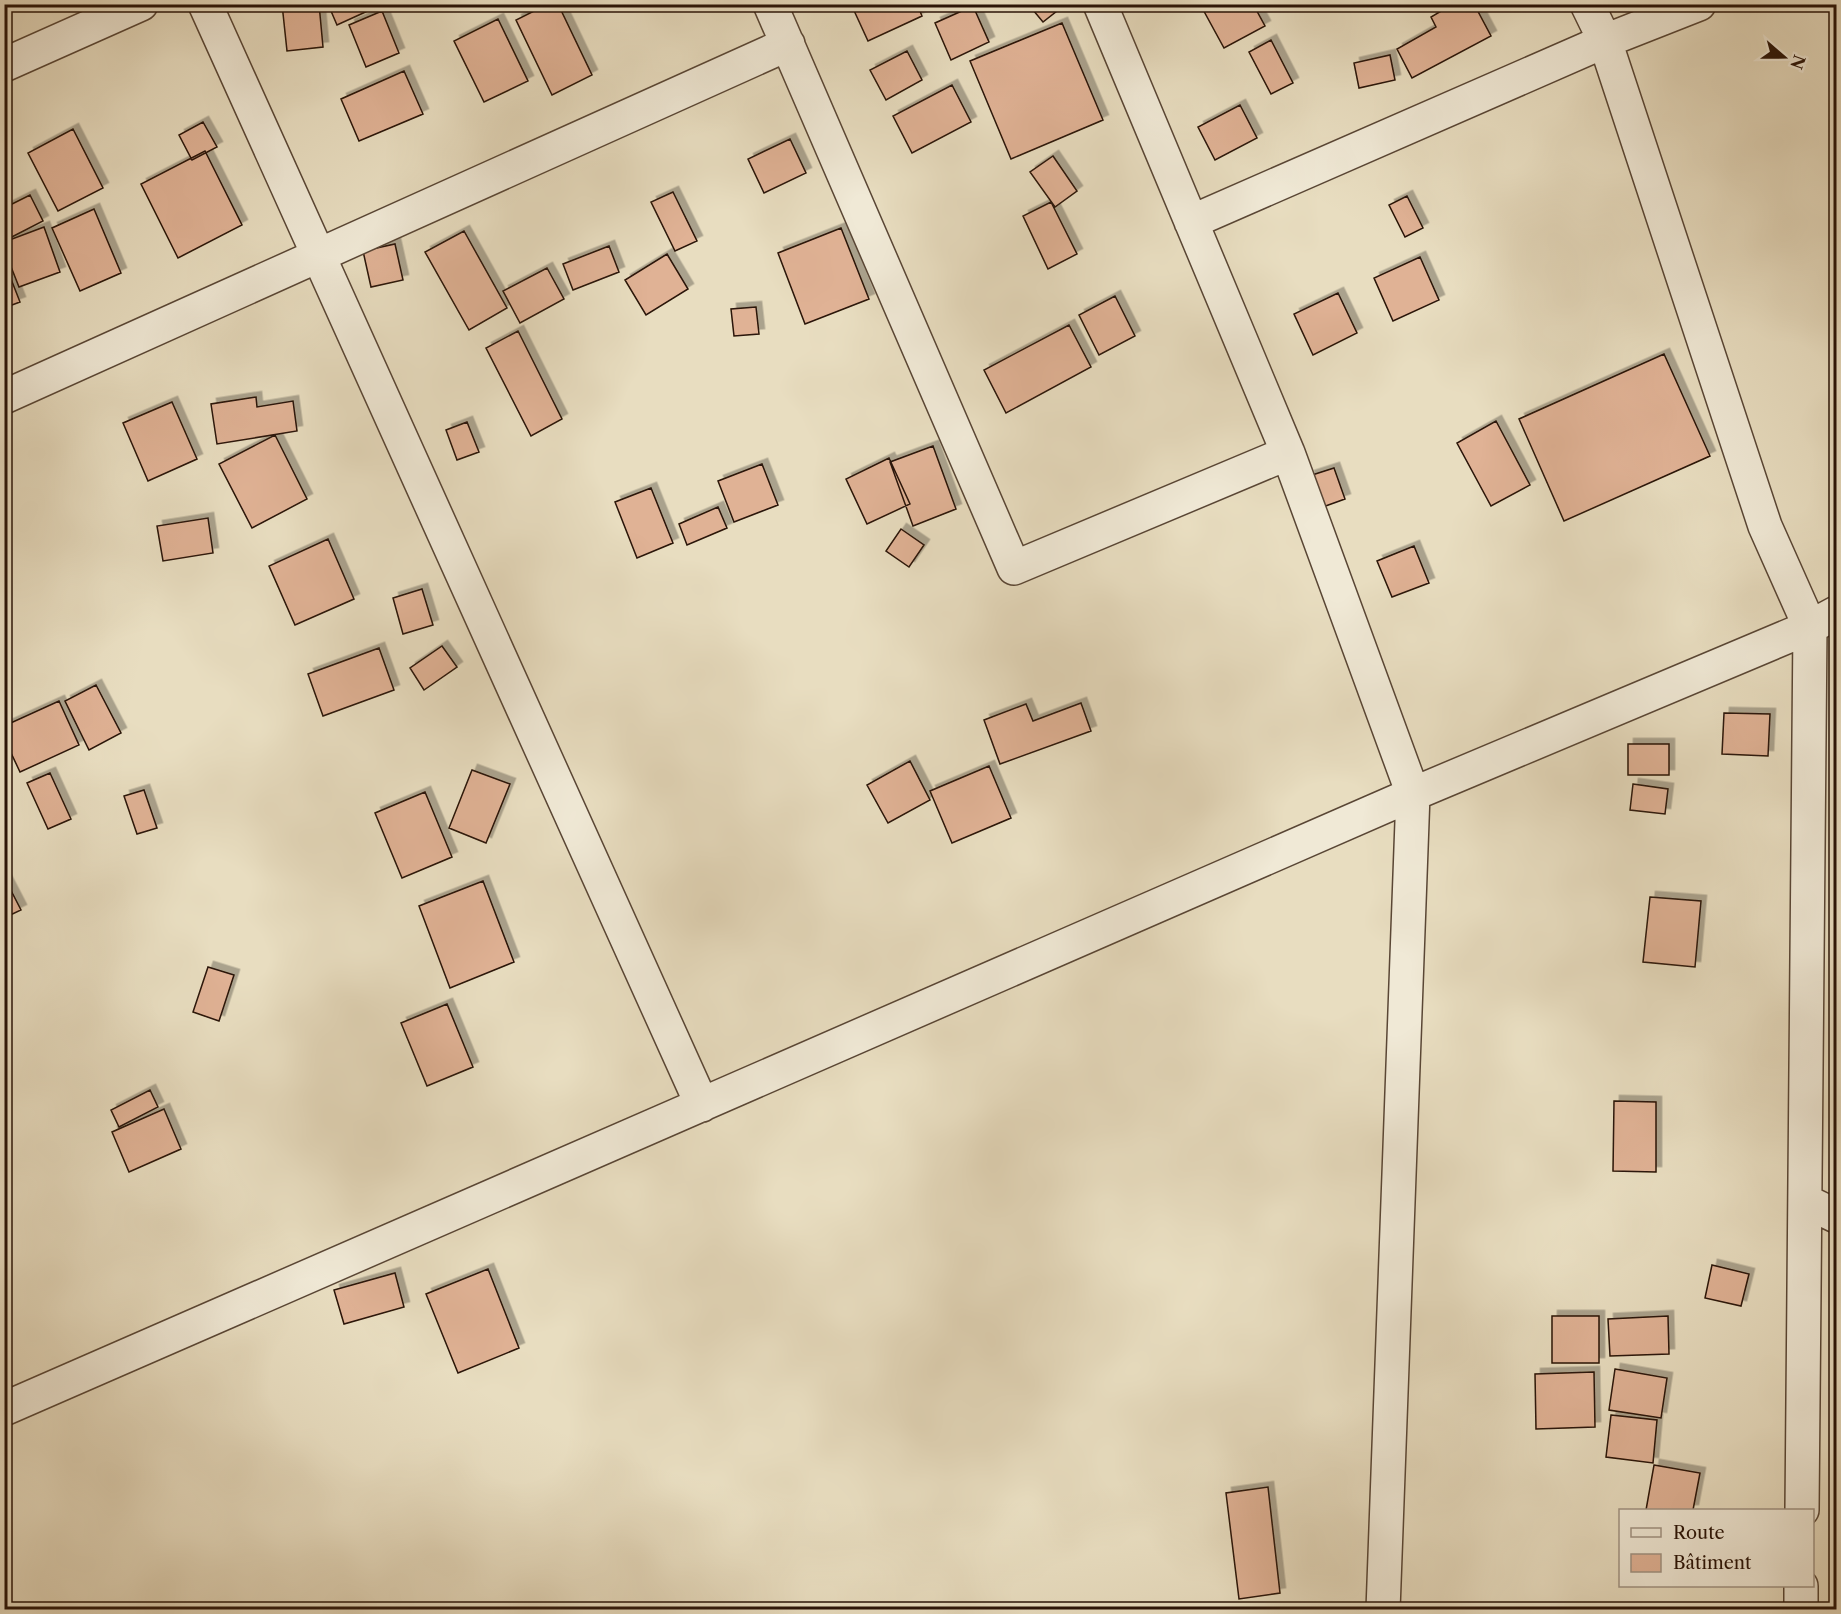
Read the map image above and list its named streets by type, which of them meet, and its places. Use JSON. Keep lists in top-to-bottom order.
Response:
{
  "legend": ["Route", "Bâtiment"],
  "north": "right"
}
